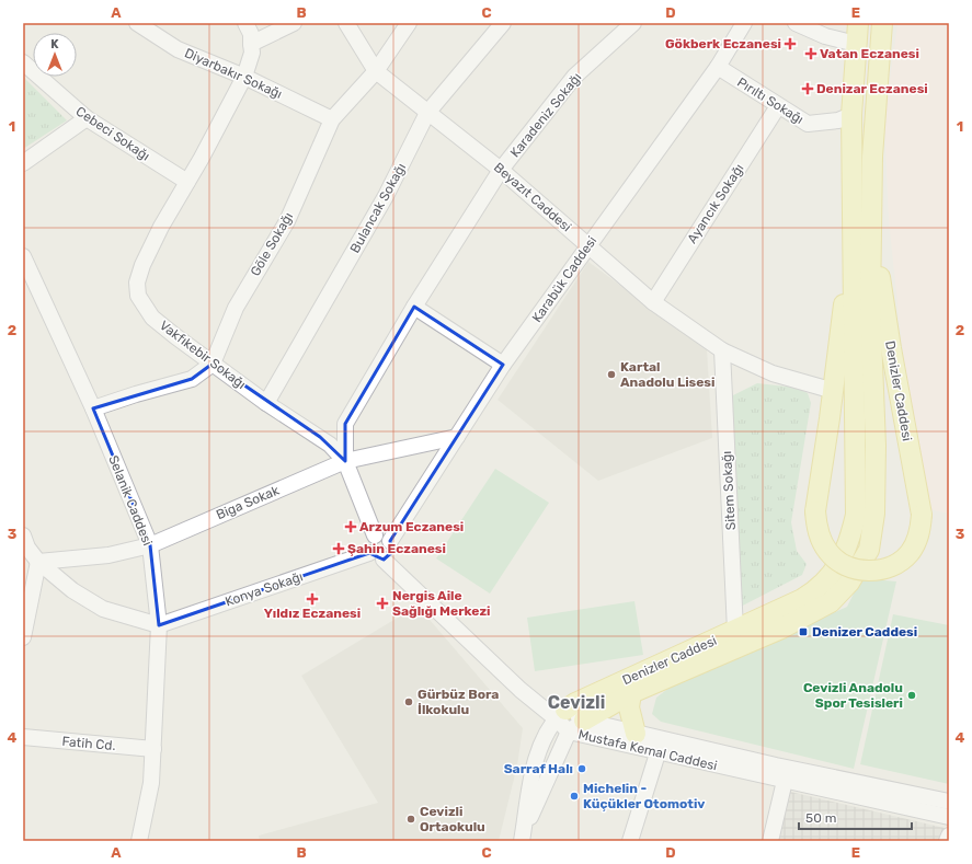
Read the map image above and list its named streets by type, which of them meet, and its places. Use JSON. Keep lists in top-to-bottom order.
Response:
{
  "streets": {
    "main road": ["Denizler Caddesi"],
    "street": [
      "Diyarbakır Sokağı",
      "Pırıltı Sokağı",
      "Karadeniz Sokağı",
      "Cebeci Sokağı",
      "Beyazıt Caddesi",
      "Ayancık Sokağı",
      "Bulancak Sokağı",
      "Göle Sokağı",
      "Karabük Caddesi",
      "Vakfıkebir Sokağı",
      "Sitem Sokağı",
      "Selanik Caddesi",
      "Biga Sokak",
      "Konya Sokağı",
      "Fatih Cd.",
      "Mustafa Kemal Caddesi"
    ]
  },
  "crossings": [
    ["Diyarbakır Sokağı", "Göle Sokağı"],
    ["Diyarbakır Sokağı", "Vakfıkebir Sokağı"],
    ["Pırıltı Sokağı", "Ayancık Sokağı"],
    ["Pırıltı Sokağı", "Karabük Caddesi"],
    ["Pırıltı Sokağı", "Denizler Caddesi"],
    ["Karadeniz Sokağı", "Beyazıt Caddesi"],
    ["Karadeniz Sokağı", "Vakfıkebir Sokağı"],
    ["Karadeniz Sokağı", "Biga Sokak"],
    ["Cebeci Sokağı", "Vakfıkebir Sokağı"],
    ["Beyazıt Caddesi", "Ayancık Sokağı"],
    ["Beyazıt Caddesi", "Bulancak Sokağı"],
    ["Beyazıt Caddesi", "Göle Sokağı"],
    ["Beyazıt Caddesi", "Karabük Caddesi"],
    ["Beyazıt Caddesi", "Denizler Caddesi"],
    ["Beyazıt Caddesi", "Sitem Sokağı"],
    ["Bulancak Sokağı", "Vakfıkebir Sokağı"],
    ["Göle Sokağı", "Vakfıkebir Sokağı"],
    ["Karabük Caddesi", "Vakfıkebir Sokağı"],
    ["Karabük Caddesi", "Biga Sokak"],
    ["Karabük Caddesi", "Konya Sokağı"],
    ["Vakfıkebir Sokağı", "Biga Sokak"],
    ["Vakfıkebir Sokağı", "Konya Sokağı"],
    ["Denizler Caddesi", "Sitem Sokağı"],
    ["Denizler Caddesi", "Mustafa Kemal Caddesi"],
    ["Selanik Caddesi", "Biga Sokak"],
    ["Selanik Caddesi", "Konya Sokağı"],
    ["Selanik Caddesi", "Fatih Cd."]
  ],
  "districts": ["Cevizli"],
  "places": {
    "health": [
      "Gökberk Eczanesi",
      "Vatan Eczanesi",
      "Denizar Eczanesi",
      "Arzum Eczanesi",
      "Şahin Eczanesi",
      "Yıldız Eczanesi",
      "Nergis Aile Sağlığı Merkezi"
    ],
    "other": [
      "Kartal Anadolu Lisesi",
      "Cevizli Anadolu Spor Tesisleri",
      "Gürbüz Bora İlkokulu",
      "Sarraf Halı",
      "Michelin - Küçükler Otomotiv",
      "Cevizli Ortaokulu"
    ],
    "transit": ["Denizer Caddesi"]
  },
  "scale_bar": "50 m",
  "north": "top",
  "grid": {
    "columns": [
      "A",
      "B",
      "C",
      "D",
      "E"
    ],
    "rows": [
      "1",
      "2",
      "3",
      "4"
    ]
  }
}
